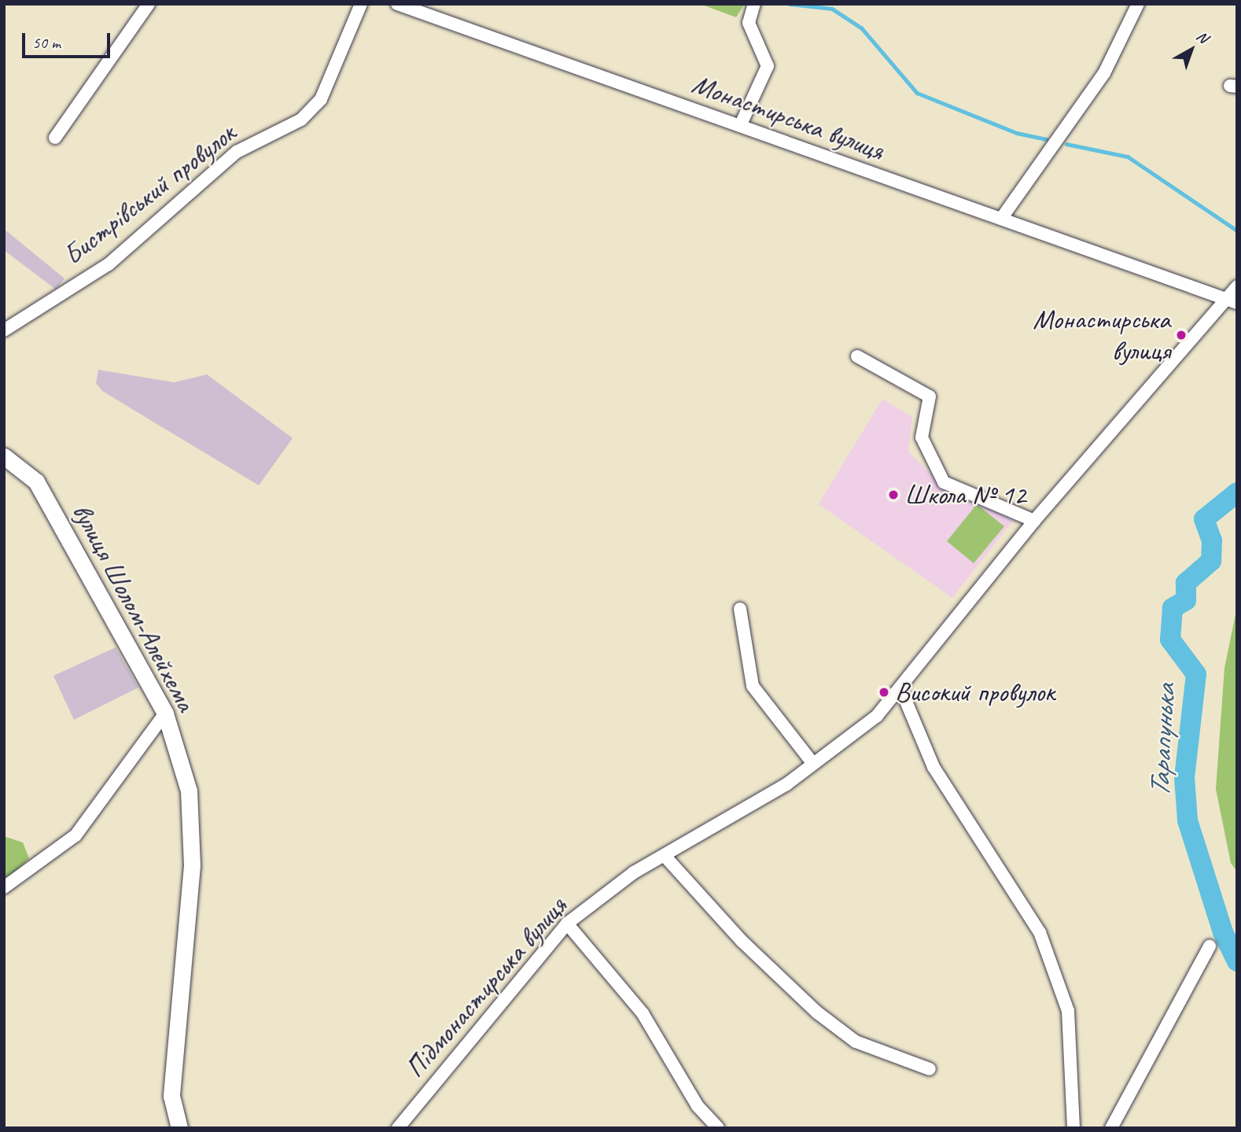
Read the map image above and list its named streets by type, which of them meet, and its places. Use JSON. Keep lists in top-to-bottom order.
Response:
{
  "streets": {
    "main road": ["вулиця Шолом-Алейхема"],
    "street": ["Монастирська вулиця", "Бистрівський провулок", "Підмонастирська вулиця"]
  },
  "crossings": [
    ["Монастирська вулиця", "Підмонастирська вулиця"]
  ],
  "water": ["Тарапунька"],
  "places": ["Монастирська вулиця", "Школа № 12", "Високий провулок"],
  "scale_bar": "50 m",
  "north": "top right"
}
